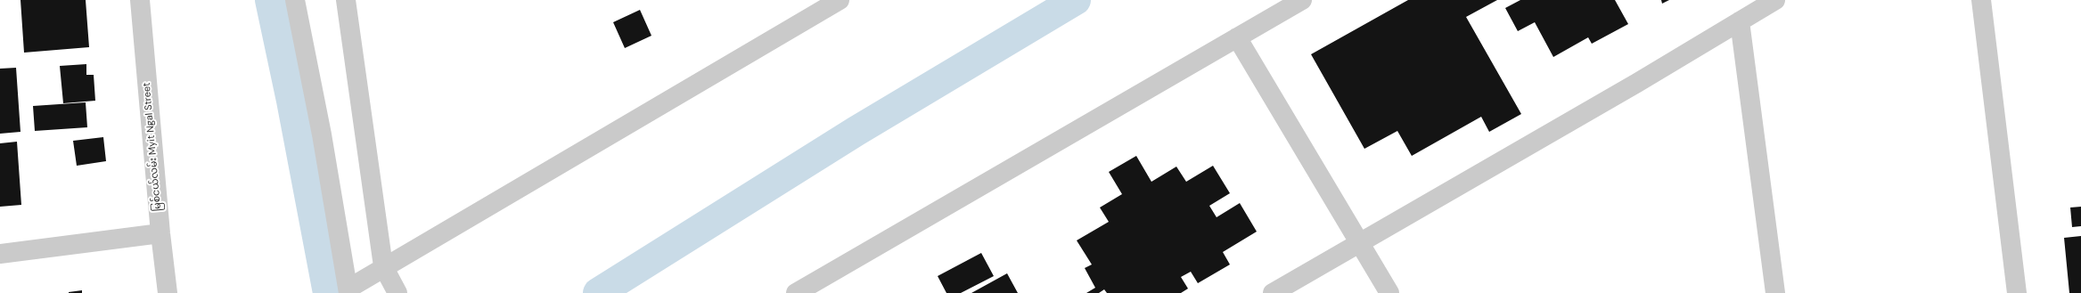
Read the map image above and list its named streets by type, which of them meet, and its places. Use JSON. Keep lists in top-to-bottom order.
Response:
{
  "streets": {
    "street": ["မြစ်ငယ်လမ်း Myit Ngal Street"]
  }
}
